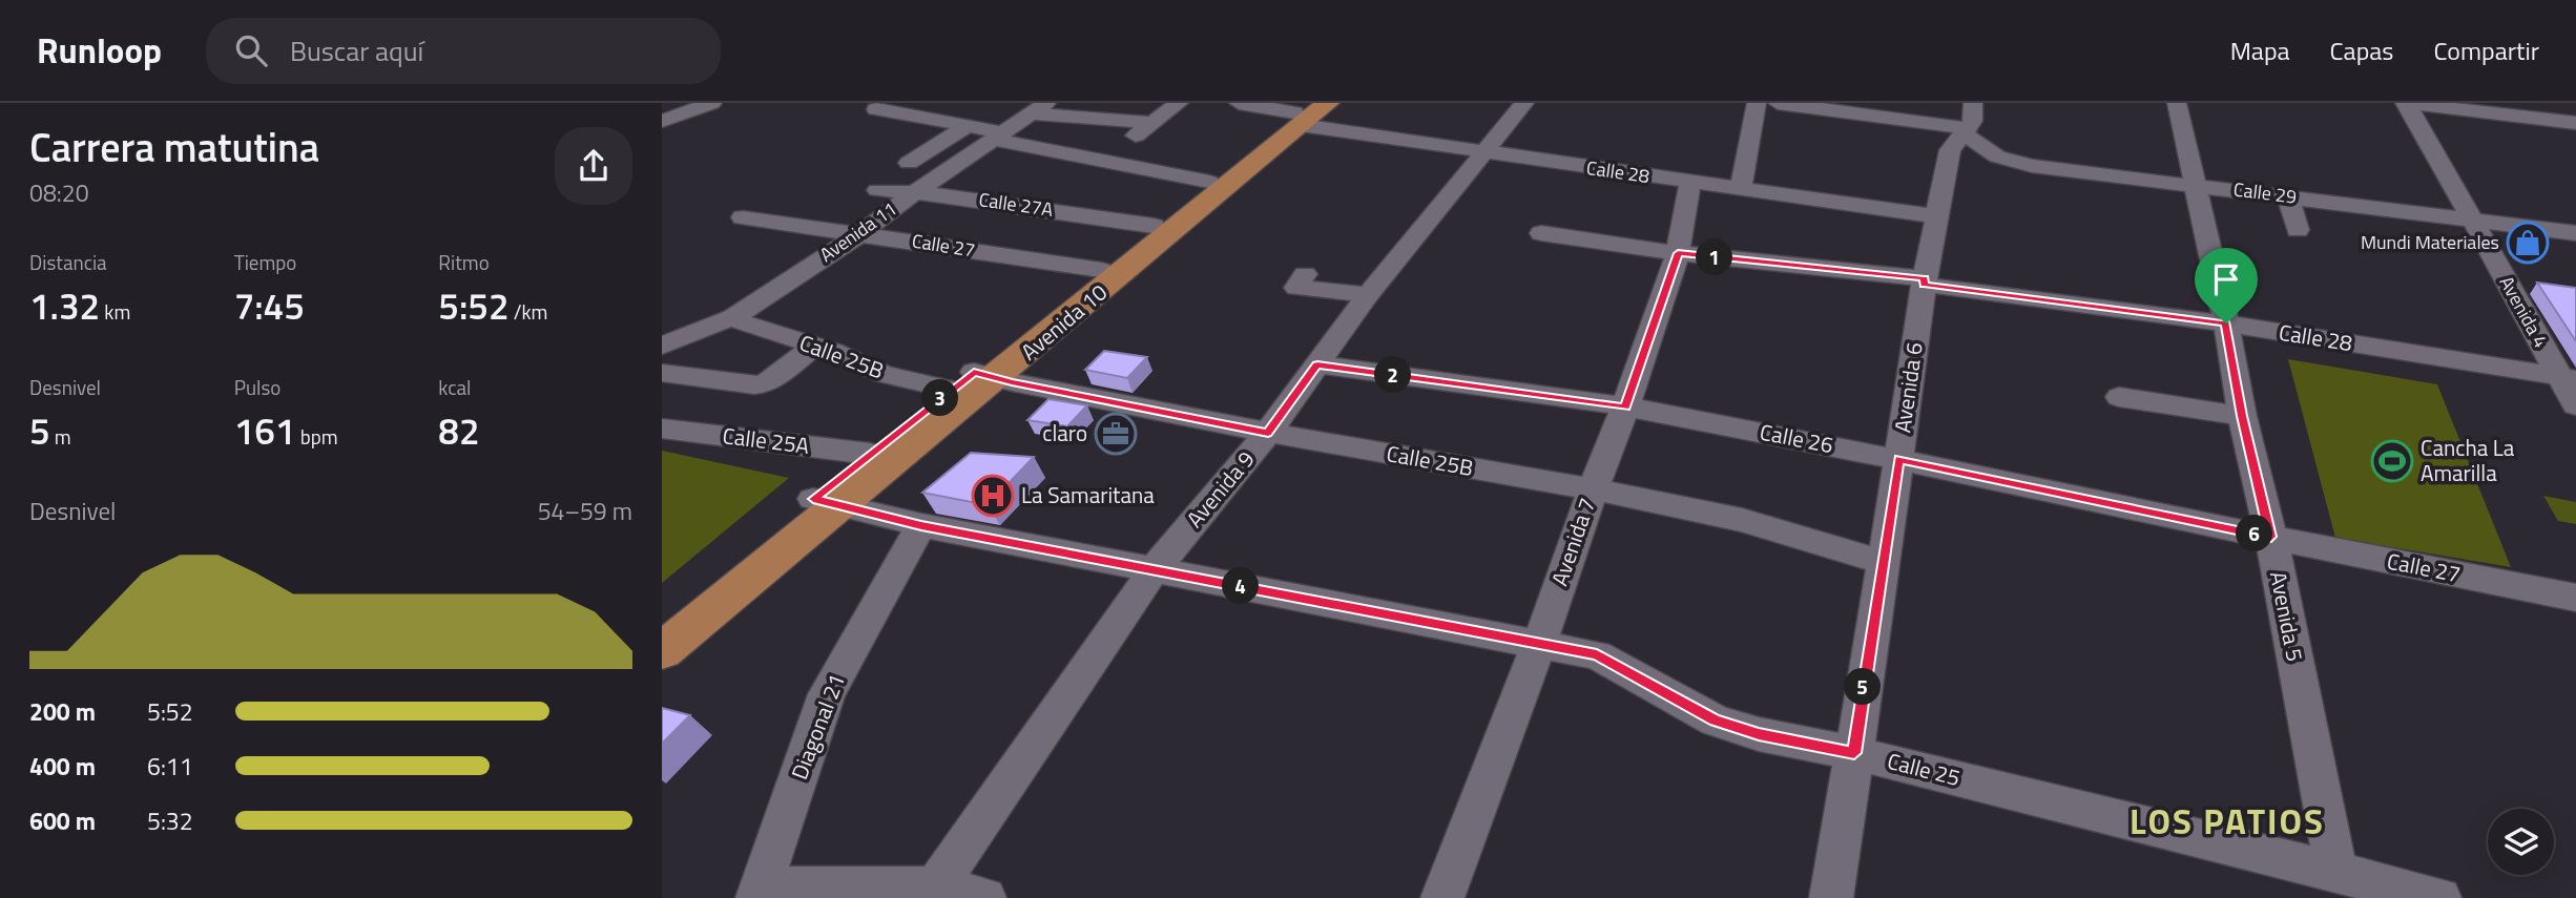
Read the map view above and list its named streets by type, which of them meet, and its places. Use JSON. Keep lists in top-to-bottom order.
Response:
{
  "streets": {
    "main road": ["Avenida 10"],
    "street": [
      "Calle 28",
      "Calle 29",
      "Calle 27A",
      "Avenida 11",
      "Calle 27",
      "Avenida 4",
      "Calle 25B",
      "Avenida 6",
      "Calle 26",
      "Calle 25A",
      "Avenida 9",
      "Avenida 7",
      "Avenida 5",
      "Diagonal 21",
      "Calle 25"
    ]
  },
  "crossings": [
    ["Calle 28", "Avenida 4"],
    ["Calle 28", "Avenida 10"],
    ["Calle 28", "Avenida 6"],
    ["Calle 28", "Avenida 9"],
    ["Calle 28", "Avenida 7"],
    ["Calle 28", "Avenida 5"],
    ["Calle 29", "Avenida 4"],
    ["Calle 29", "Avenida 6"],
    ["Calle 29", "Avenida 5"],
    ["Calle 27A", "Avenida 11"],
    ["Calle 27A", "Avenida 10"],
    ["Avenida 11", "Calle 27"],
    ["Avenida 11", "Calle 25B"],
    ["Calle 27", "Avenida 10"],
    ["Calle 27", "Calle 26"],
    ["Calle 27", "Avenida 5"],
    ["Avenida 10", "Calle 25B"],
    ["Avenida 10", "Calle 25A"],
    ["Avenida 10", "Calle 25"],
    ["Calle 25B", "Avenida 6"],
    ["Calle 25B", "Avenida 9"],
    ["Calle 25B", "Avenida 7"],
    ["Avenida 6", "Calle 26"],
    ["Avenida 6", "Calle 25"],
    ["Calle 26", "Avenida 9"],
    ["Calle 26", "Avenida 7"],
    ["Calle 26", "Avenida 5"],
    ["Avenida 9", "Calle 25"],
    ["Avenida 7", "Calle 25"],
    ["Avenida 5", "Calle 25"],
    ["Diagonal 21", "Calle 25"]
  ],
  "districts": ["LOS PATIOS"],
  "places": {
    "shop": ["Mundi Materiales"],
    "office": ["claro"],
    "sports": ["Cancha La Amarilla"],
    "hospital": ["La Samaritana"]
  },
  "page": {
    "header": "Runloop",
    "search": "Buscar aquí",
    "nav": ["Mapa", "Capas", "Compartir"],
    "heading": ["Carrera matutina", "08:20"],
    "stats": [
      ["Distancia", "1.32 km"],
      ["Tiempo", "7:45"],
      ["Ritmo", "5:52 /km"],
      ["Desnivel", "5 m"],
      ["Pulso", "161 bpm"],
      ["kcal", "82"]
    ],
    "pins": [
      "1",
      "2",
      "3",
      "6",
      "4",
      "5"
    ],
    "chart": ["Desnivel", "54–59 m"],
    "list": [
      {
        "name": "200 m",
        "note": "5:52"
      },
      {
        "name": "400 m",
        "note": "6:11"
      },
      {
        "name": "600 m",
        "note": "5:32"
      }
    ]
  }
}
